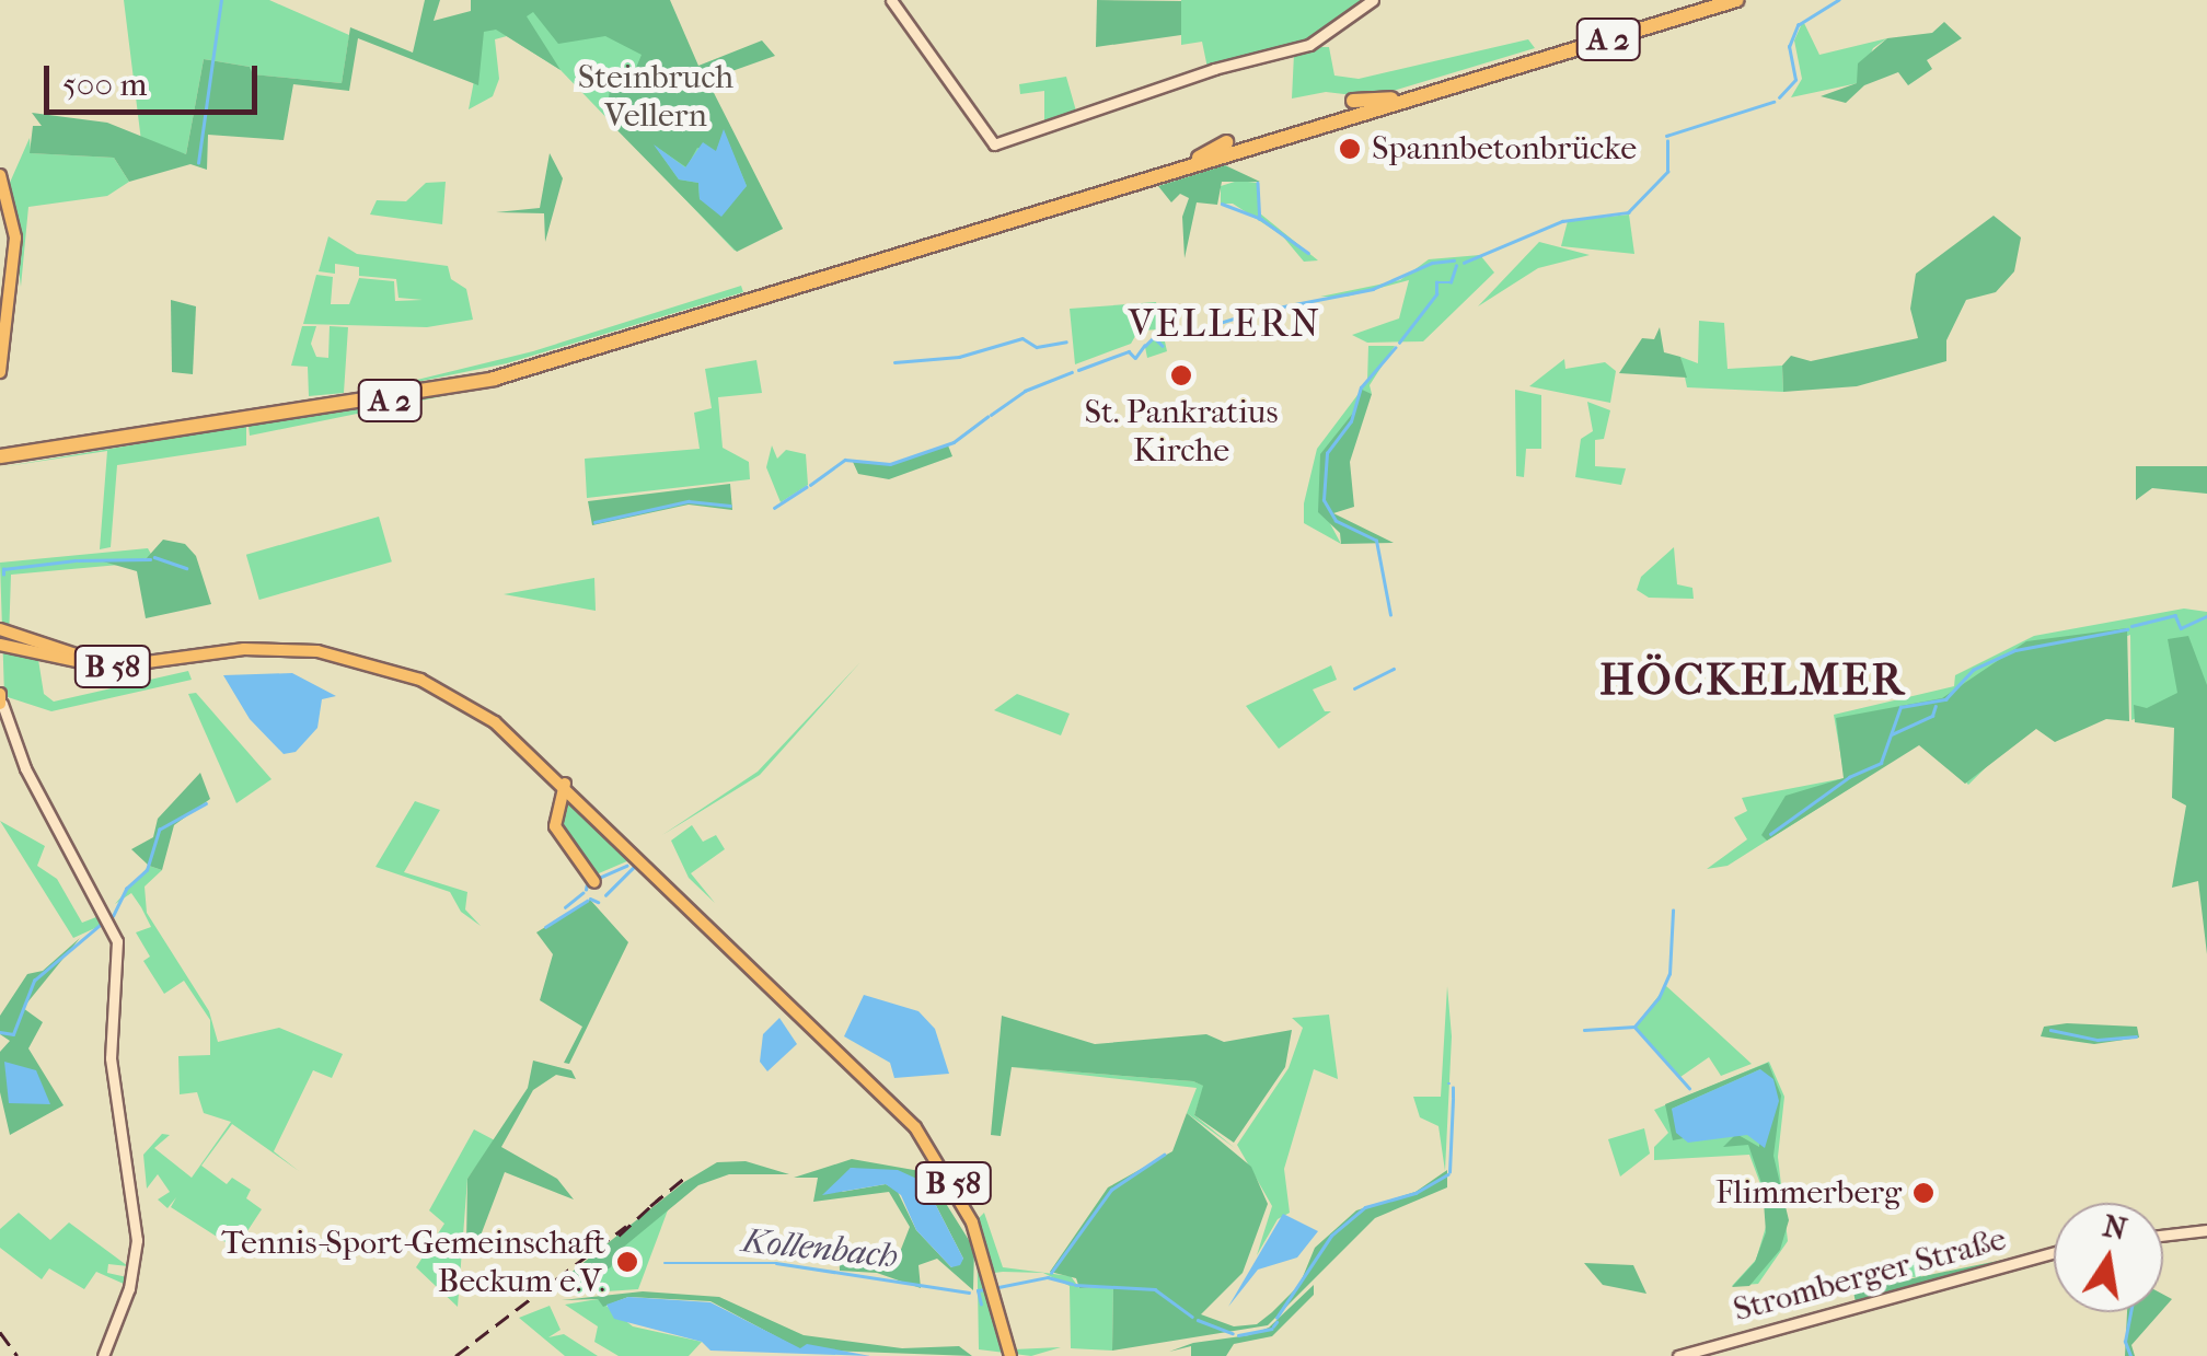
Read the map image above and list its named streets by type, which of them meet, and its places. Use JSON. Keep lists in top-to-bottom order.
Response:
{
  "streets": {
    "highway": ["A 2"],
    "main road": ["B 58", "Stromberger Straße"]
  },
  "districts": ["VELLERN", "HÖCKELMER"],
  "water": ["Kollenbach"],
  "parks": ["Steinbruch Vellern"],
  "places": [
    "Spannbetonbrücke",
    "St. Pankratius Kirche",
    "Flimmerberg",
    "Tennis-Sport-Gemeinschaft Beckum e.V."
  ],
  "scale_bar": "500 m",
  "north": "top"
}
